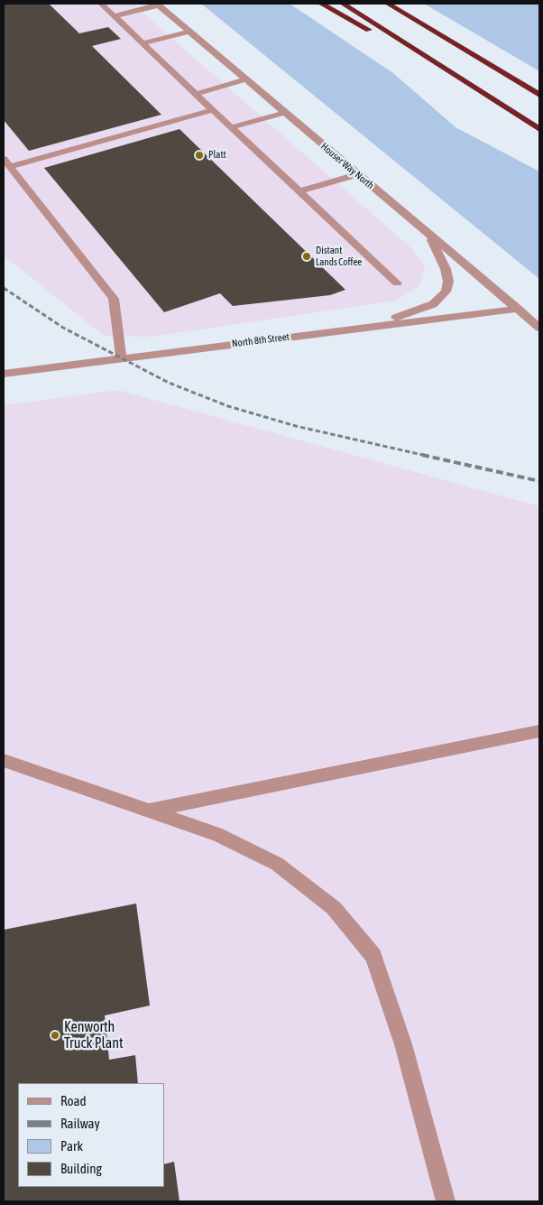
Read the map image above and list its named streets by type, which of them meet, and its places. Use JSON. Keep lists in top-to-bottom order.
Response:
{
  "streets": {
    "street": ["Houser Way North", "North 8th Street"]
  },
  "crossings": [
    ["Houser Way North", "North 8th Street"]
  ],
  "places": ["Platt", "Distant Lands Coffee", "Kenworth Truck Plant"],
  "legend": [
    "Road",
    "Railway",
    "Park",
    "Building"
  ]
}
